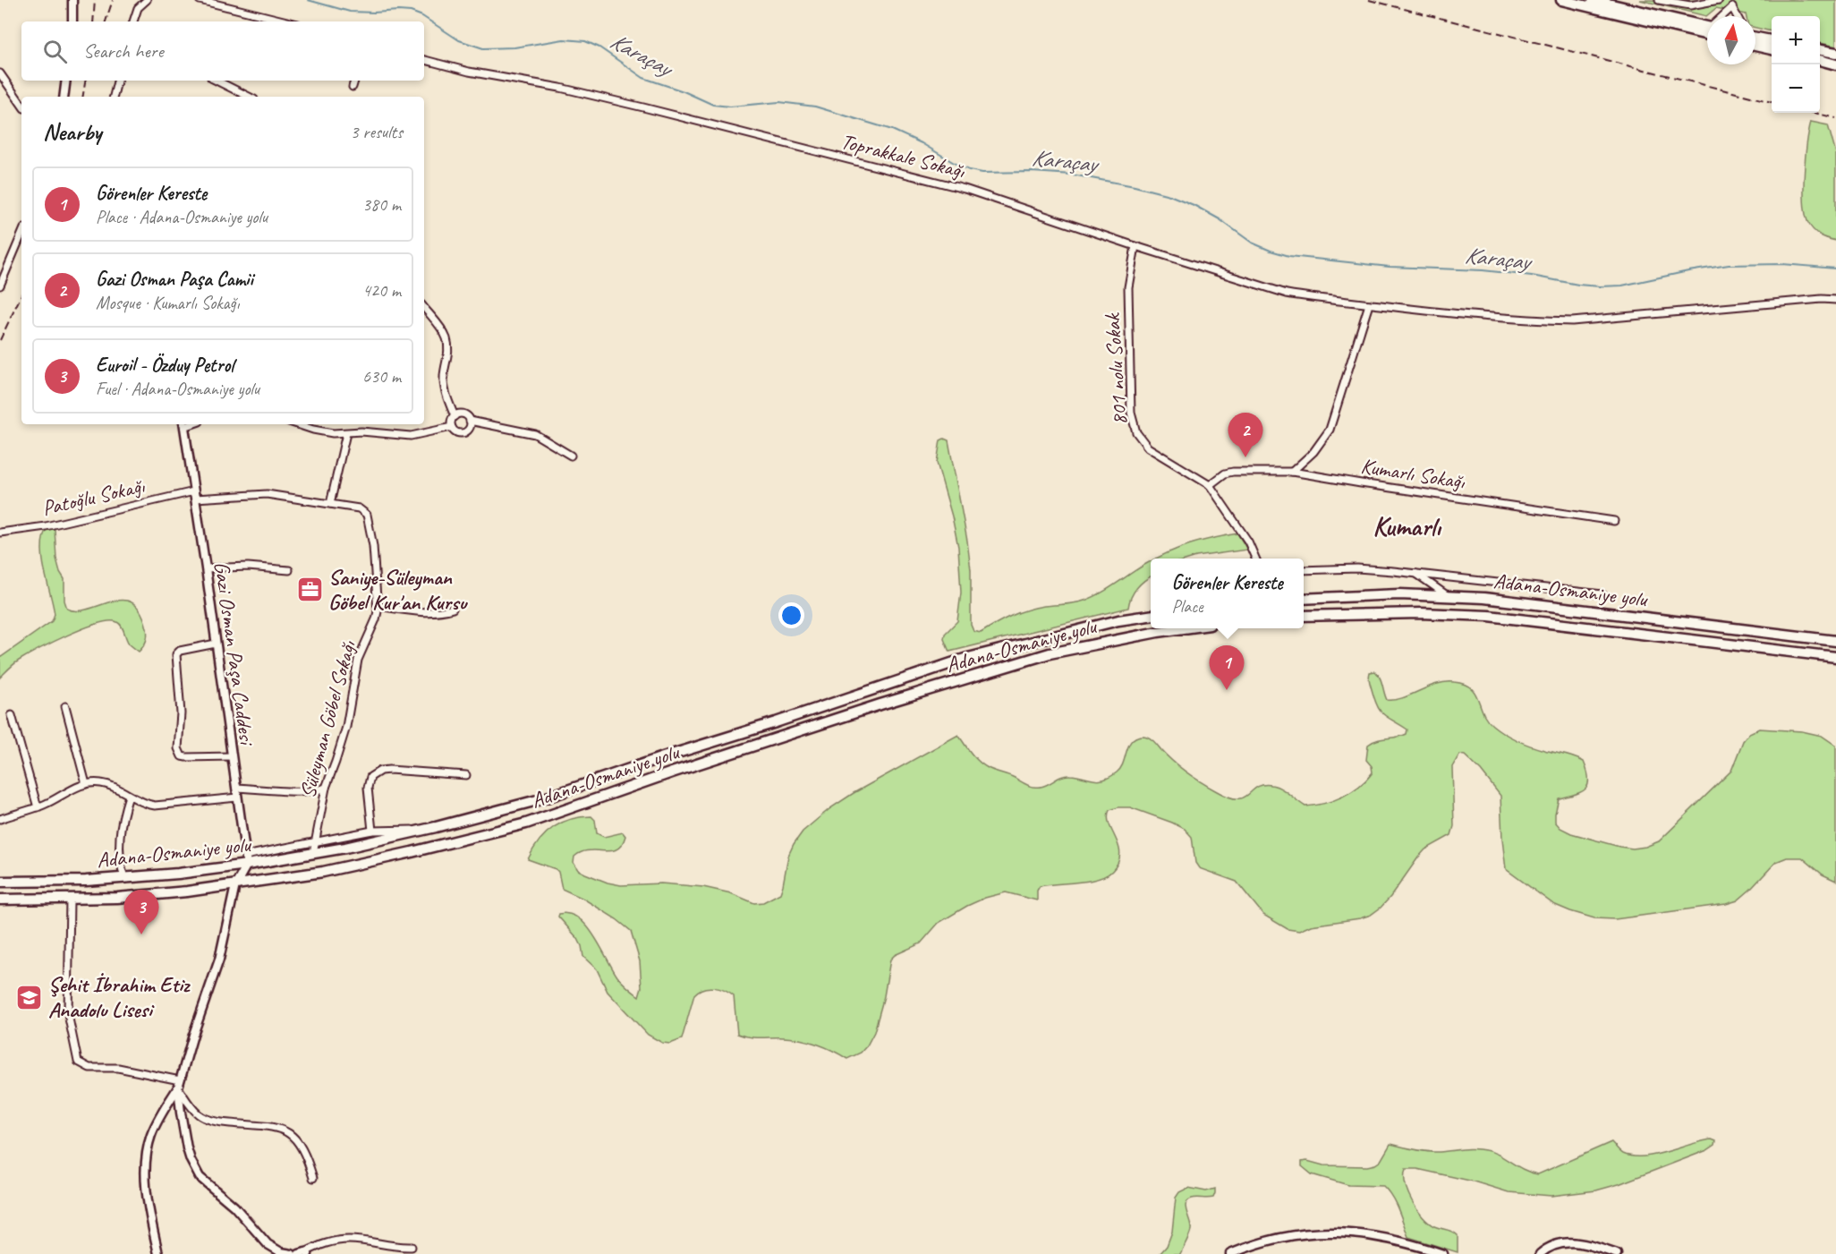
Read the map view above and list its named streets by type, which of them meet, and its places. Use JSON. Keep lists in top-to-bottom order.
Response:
{
  "streets": {
    "highway": ["Adana-Osmaniye yolu"],
    "street": [
      "Toprakkale Sokağı",
      "801 nolu Sokak",
      "Kumarlı Sokağı",
      "Patoğlu Sokağı",
      "Gazi Osman Paşa Caddesi",
      "Süleyman Göbel Sokağı"
    ]
  },
  "crossings": [
    ["Toprakkale Sokağı", "801 nolu Sokak"],
    ["801 nolu Sokak", "Kumarlı Sokağı"],
    ["Patoğlu Sokağı", "Gazi Osman Paşa Caddesi"],
    ["Patoğlu Sokağı", "Süleyman Göbel Sokağı"],
    ["Adana-Osmaniye yolu", "Gazi Osman Paşa Caddesi"],
    ["Adana-Osmaniye yolu", "Süleyman Göbel Sokağı"],
    ["Gazi Osman Paşa Caddesi", "Süleyman Göbel Sokağı"]
  ],
  "districts": ["Kumarlı"],
  "water": ["Karaçay"],
  "places": {
    "office": ["Saniye-Süleyman Göbel Kur'an Kursu"],
    "school or university": ["Şehit İbrahim Etiz Anadolu Lisesi"]
  },
  "north": "top",
  "page": {
    "map_buttons": ["+", "−"],
    "search": "Search here",
    "heading": ["Nearby", "3 results"],
    "list": [
      {
        "mark": "1",
        "name": "Görenler Kereste",
        "note": "Place · Adana-Osmaniye yolu",
        "value": "380 m"
      },
      {
        "mark": "2",
        "name": "Gazi Osman Paşa Camii",
        "note": "Mosque · Kumarlı Sokağı",
        "value": "420 m"
      },
      {
        "mark": "3",
        "name": "Euroil - Özduy Petrol",
        "note": "Fuel · Adana-Osmaniye yolu",
        "value": "630 m"
      }
    ],
    "pins": ["2", "1", "3"],
    "popup": ["Görenler Kereste", "Place"]
  }
}
